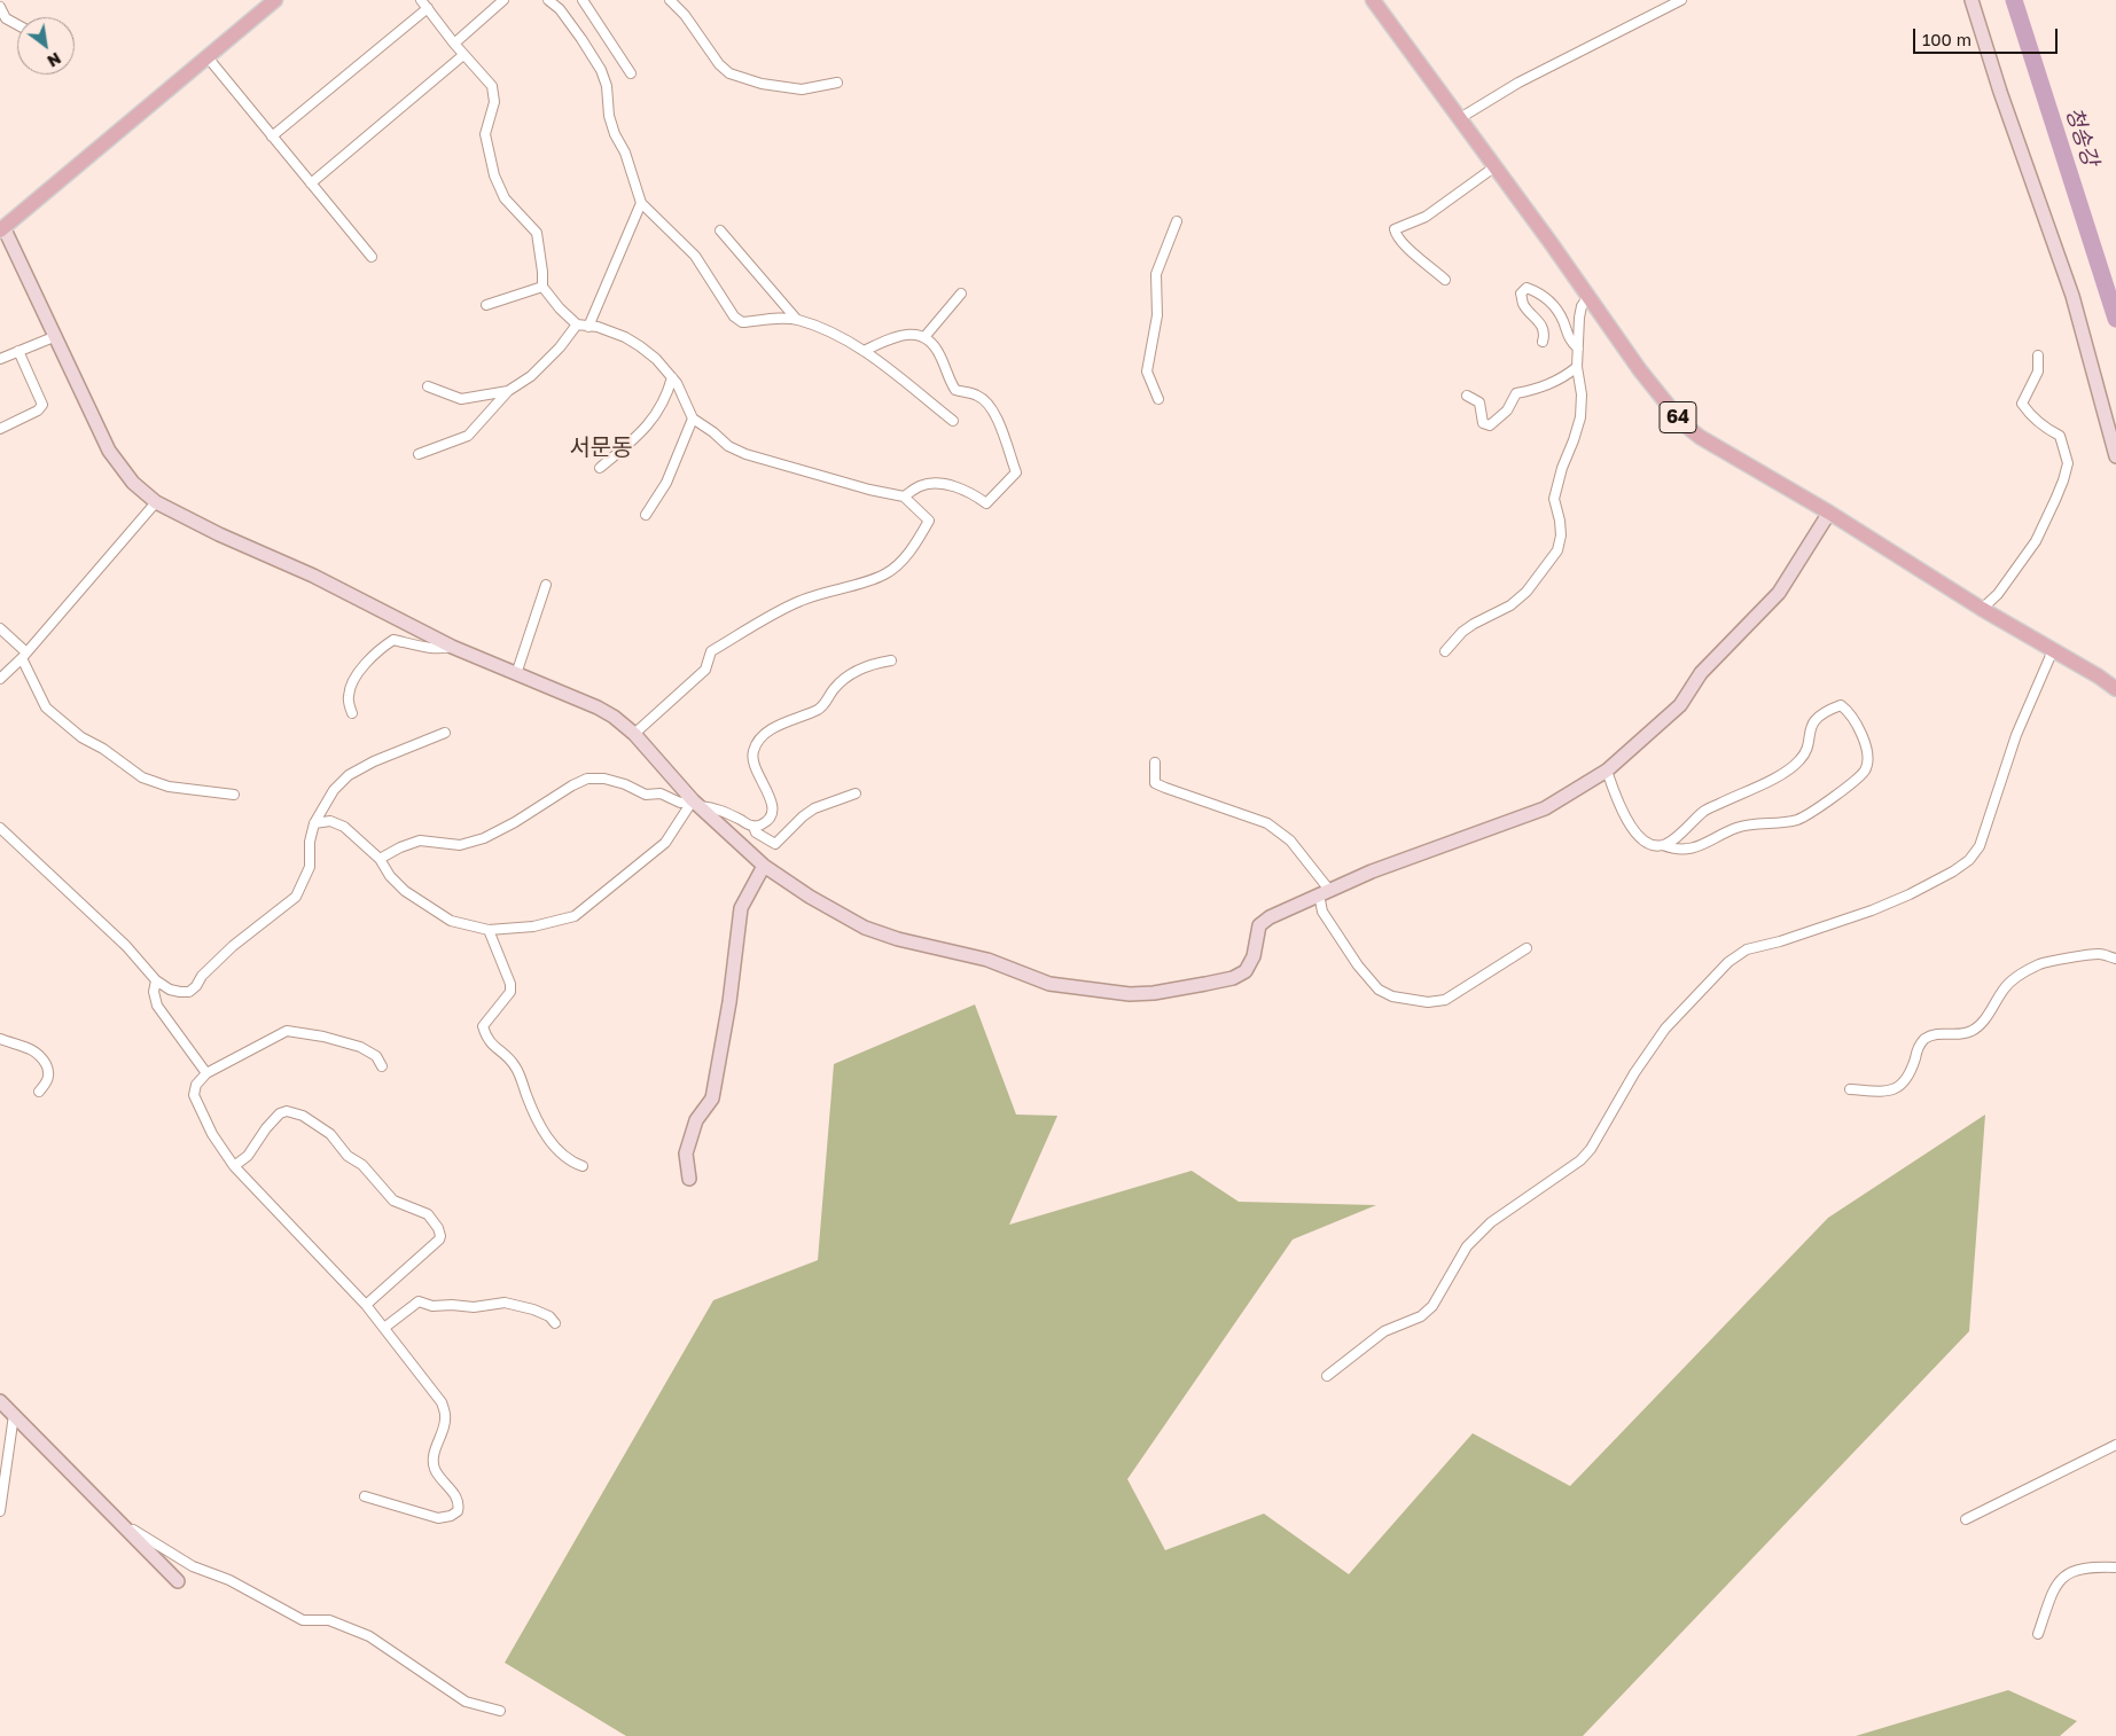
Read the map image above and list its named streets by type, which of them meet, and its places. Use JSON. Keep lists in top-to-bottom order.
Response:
{
  "streets": {
    "main road": ["64"]
  },
  "districts": ["서문동"],
  "water": ["청송강"],
  "scale_bar": "100 m",
  "north": "bottom right"
}
